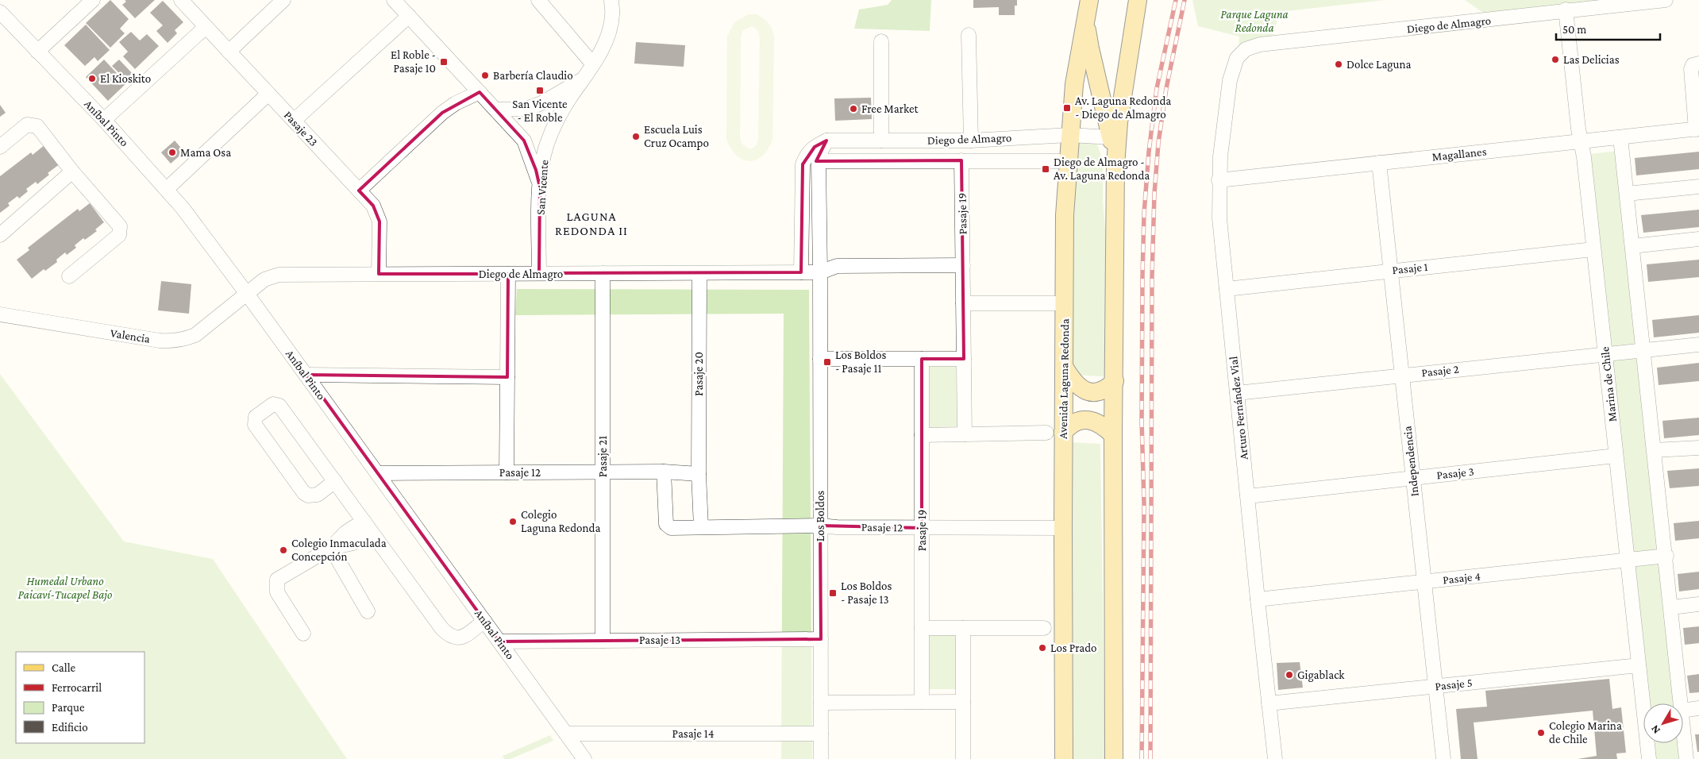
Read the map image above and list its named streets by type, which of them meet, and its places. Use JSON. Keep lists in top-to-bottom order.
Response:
{
  "streets": {
    "main road": ["Avenida Laguna Redonda"],
    "street": [
      "Diego de Almagro",
      "Aníbal Pinto",
      "Pasaje 23",
      "Magallanes",
      "San Vicente",
      "Pasaje 19",
      "Pasaje 1",
      "Valencia",
      "Pasaje 2",
      "Pasaje 20",
      "Marina de Chile",
      "Arturo Fernández Vial",
      "Pasaje 21",
      "Independencia",
      "Pasaje 12",
      "Pasaje 3",
      "Los Boldos",
      "Pasaje 4",
      "Pasaje 13",
      "Pasaje 5",
      "Pasaje 14"
    ]
  },
  "crossings": [
    ["Diego de Almagro", "Aníbal Pinto"],
    ["Diego de Almagro", "Pasaje 23"],
    ["Diego de Almagro", "San Vicente"],
    ["Diego de Almagro", "Pasaje 19"],
    ["Diego de Almagro", "Valencia"],
    ["Diego de Almagro", "Pasaje 20"],
    ["Diego de Almagro", "Avenida Laguna Redonda"],
    ["Diego de Almagro", "Marina de Chile"],
    ["Diego de Almagro", "Arturo Fernández Vial"],
    ["Diego de Almagro", "Pasaje 21"],
    ["Diego de Almagro", "Los Boldos"],
    ["Aníbal Pinto", "Valencia"],
    ["Aníbal Pinto", "Pasaje 12"],
    ["Aníbal Pinto", "Pasaje 13"],
    ["Aníbal Pinto", "Pasaje 14"],
    ["Magallanes", "Marina de Chile"],
    ["Magallanes", "Arturo Fernández Vial"],
    ["Magallanes", "Independencia"],
    ["Pasaje 19", "Pasaje 12"],
    ["Pasaje 1", "Marina de Chile"],
    ["Pasaje 1", "Arturo Fernández Vial"],
    ["Pasaje 1", "Independencia"],
    ["Pasaje 2", "Marina de Chile"],
    ["Pasaje 2", "Arturo Fernández Vial"],
    ["Pasaje 2", "Independencia"],
    ["Pasaje 20", "Pasaje 12"],
    ["Avenida Laguna Redonda", "Pasaje 12"],
    ["Marina de Chile", "Pasaje 3"],
    ["Marina de Chile", "Pasaje 4"],
    ["Marina de Chile", "Pasaje 5"],
    ["Arturo Fernández Vial", "Pasaje 3"],
    ["Arturo Fernández Vial", "Pasaje 4"],
    ["Arturo Fernández Vial", "Pasaje 5"],
    ["Pasaje 21", "Pasaje 12"],
    ["Pasaje 21", "Pasaje 13"],
    ["Independencia", "Pasaje 3"],
    ["Independencia", "Pasaje 4"],
    ["Independencia", "Pasaje 5"],
    ["Pasaje 12", "Los Boldos"],
    ["Los Boldos", "Pasaje 13"],
    ["Los Boldos", "Pasaje 14"]
  ],
  "districts": ["LAGUNA REDONDA II"],
  "parks": ["Parque Laguna Redonda", "Humedal Urbano Paicaví-Tucapel Bajo"],
  "places": {
    "other": [
      "Las Delicias",
      "Dolce Laguna",
      "Barbería Claudio",
      "El Kioskito",
      "Free Market",
      "Escuela Luis Cruz Ocampo",
      "Mama Osa",
      "Colegio Laguna Redonda",
      "Colegio Inmaculada Concepción",
      "Los Prado",
      "Gigablack",
      "Colegio Marina de Chile"
    ],
    "transit": [
      "El Roble - Pasaje 10",
      "San Vicente - El Roble",
      "Av. Laguna Redonda - Diego de Almagro",
      "Diego de Almagro - Av. Laguna Redonda",
      "Los Boldos - Pasaje 11",
      "Los Boldos - Pasaje 13"
    ]
  },
  "legend": [
    "Calle",
    "Ferrocarril",
    "Parque",
    "Edificio"
  ],
  "scale_bar": "50 m",
  "north": "bottom left"
}
